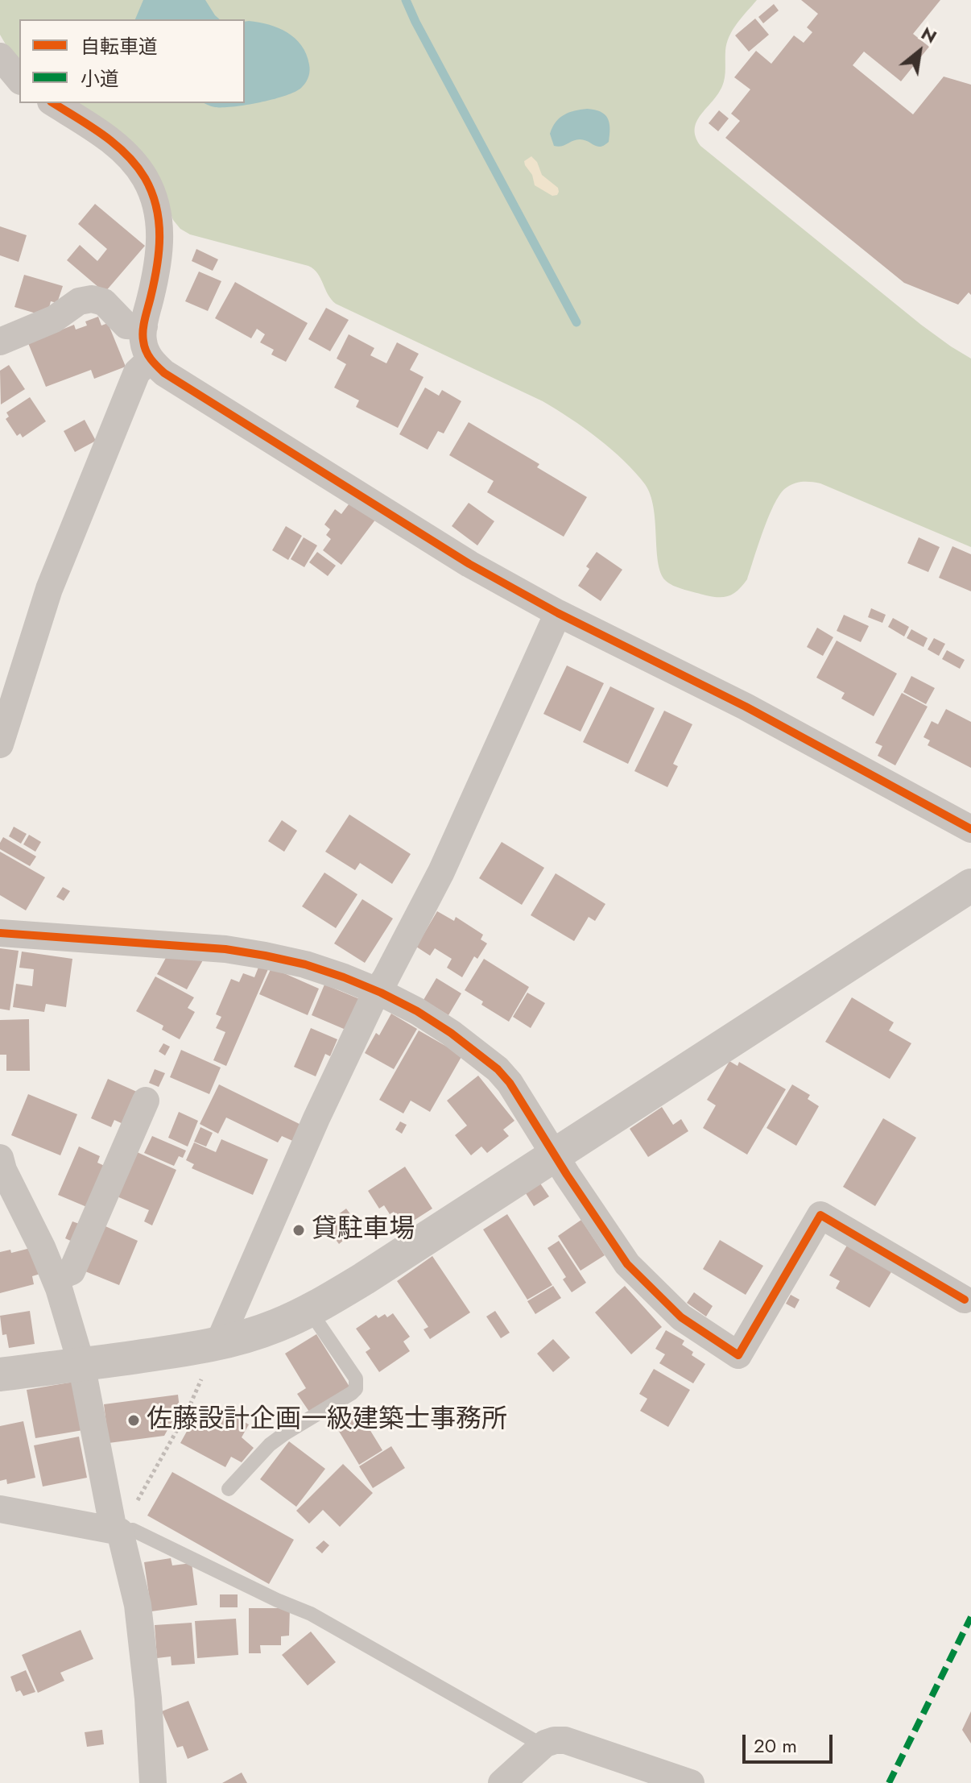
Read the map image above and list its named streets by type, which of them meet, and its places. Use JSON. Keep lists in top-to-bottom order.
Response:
{
  "places": ["貸駐車場", "佐藤設計企画一級建築士事務所"],
  "legend": ["自転車道", "小道"],
  "scale_bar": "20 m",
  "north": "top right"
}
